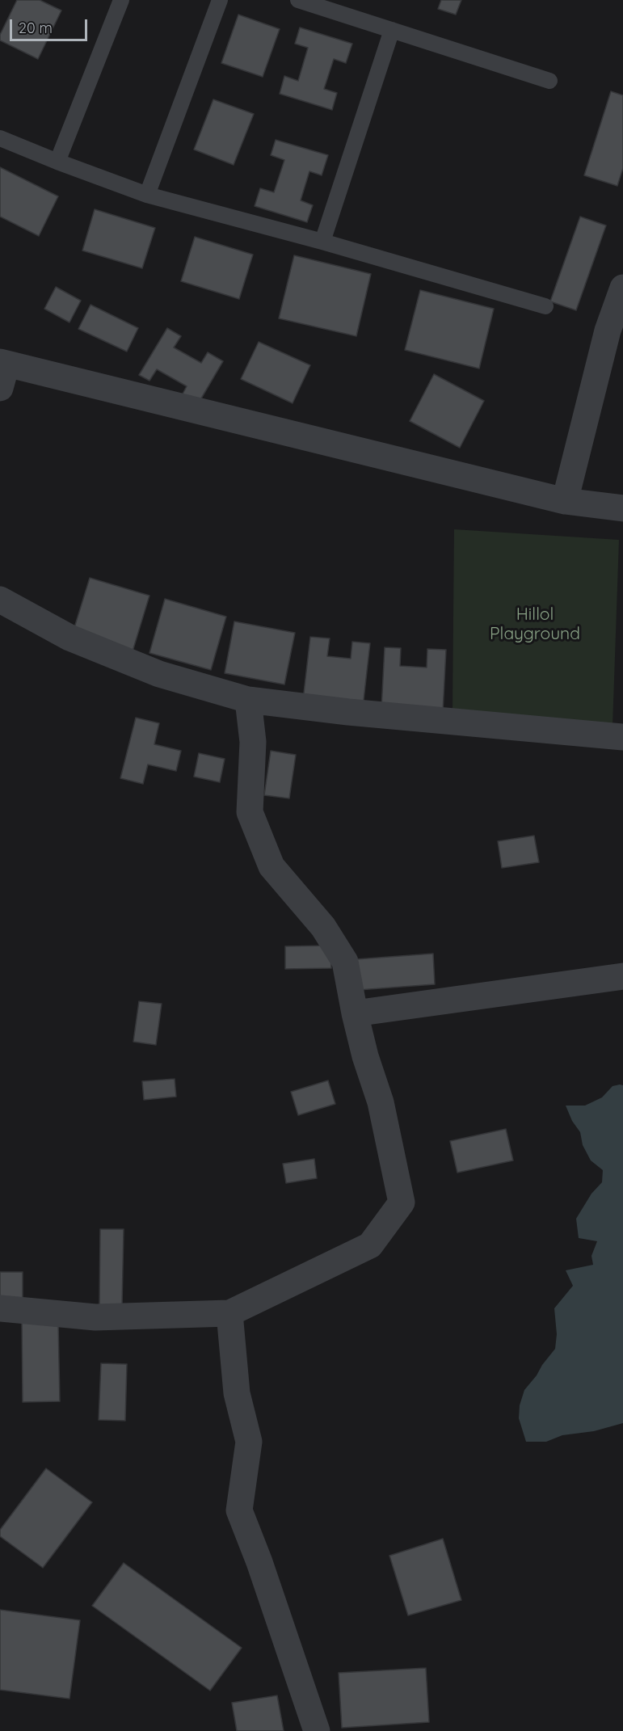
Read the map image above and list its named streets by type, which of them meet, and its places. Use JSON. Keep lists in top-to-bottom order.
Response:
{
  "parks": ["Hillol Playground"],
  "scale_bar": "20 m"
}
